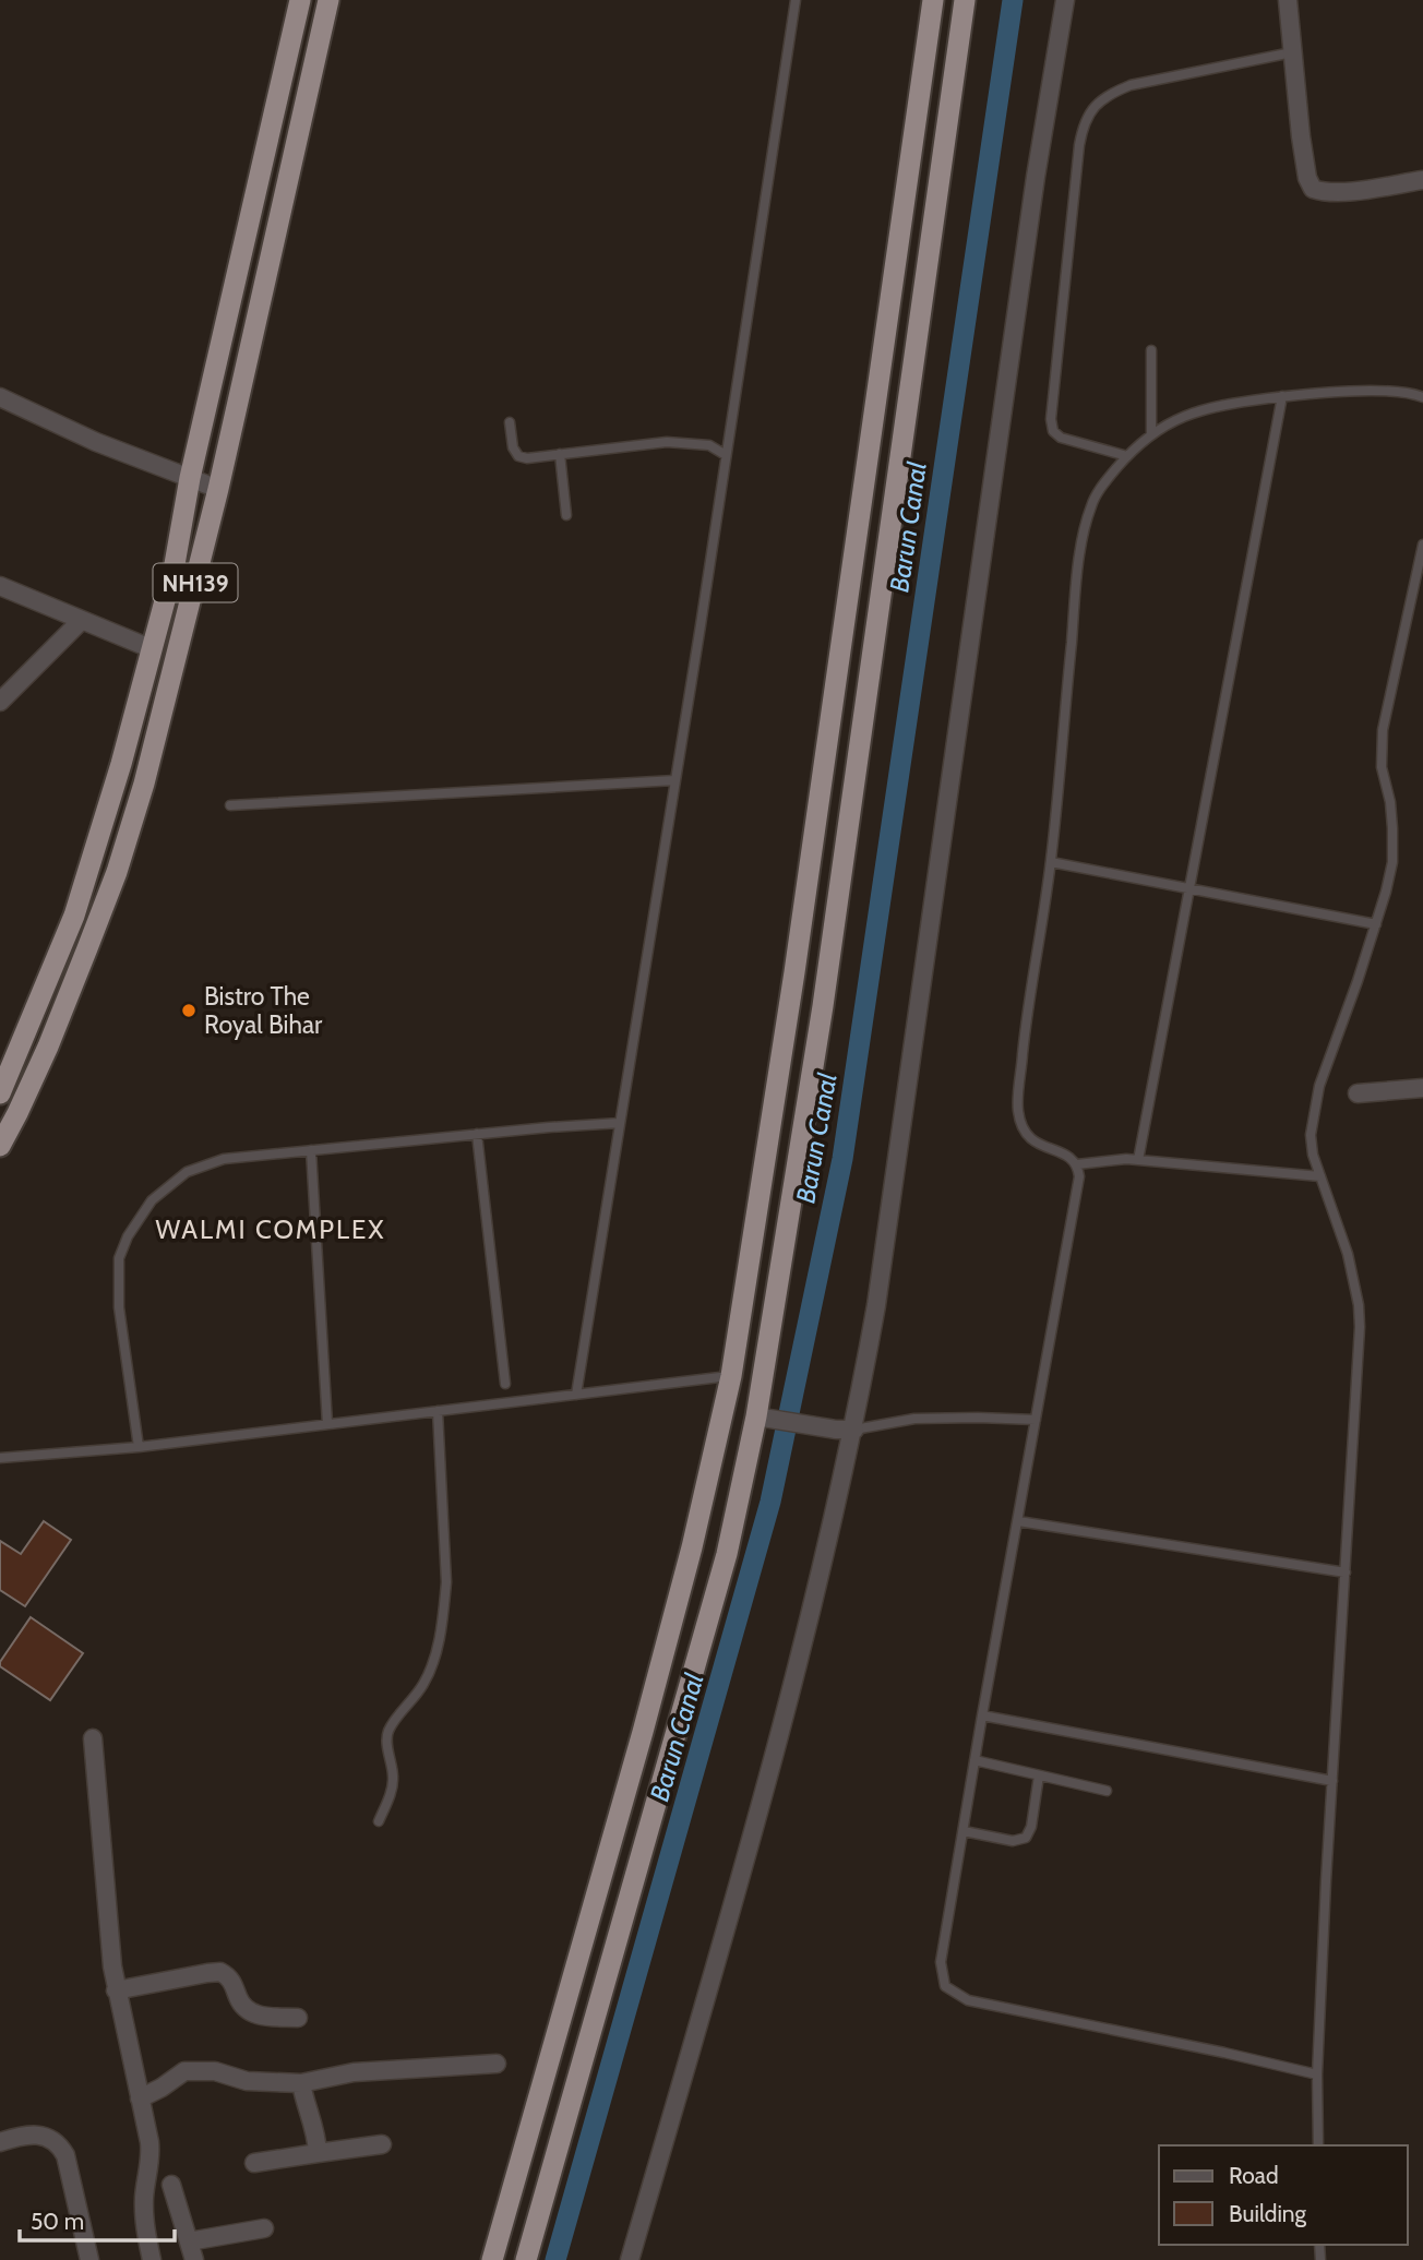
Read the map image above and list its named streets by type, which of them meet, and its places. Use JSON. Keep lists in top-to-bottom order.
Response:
{
  "streets": {
    "highway": ["NH139"]
  },
  "districts": ["WALMI COMPLEX"],
  "water": ["Barun Canal"],
  "places": ["Bistro The Royal Bihar"],
  "legend": ["Road", "Building"],
  "scale_bar": "50 m"
}
